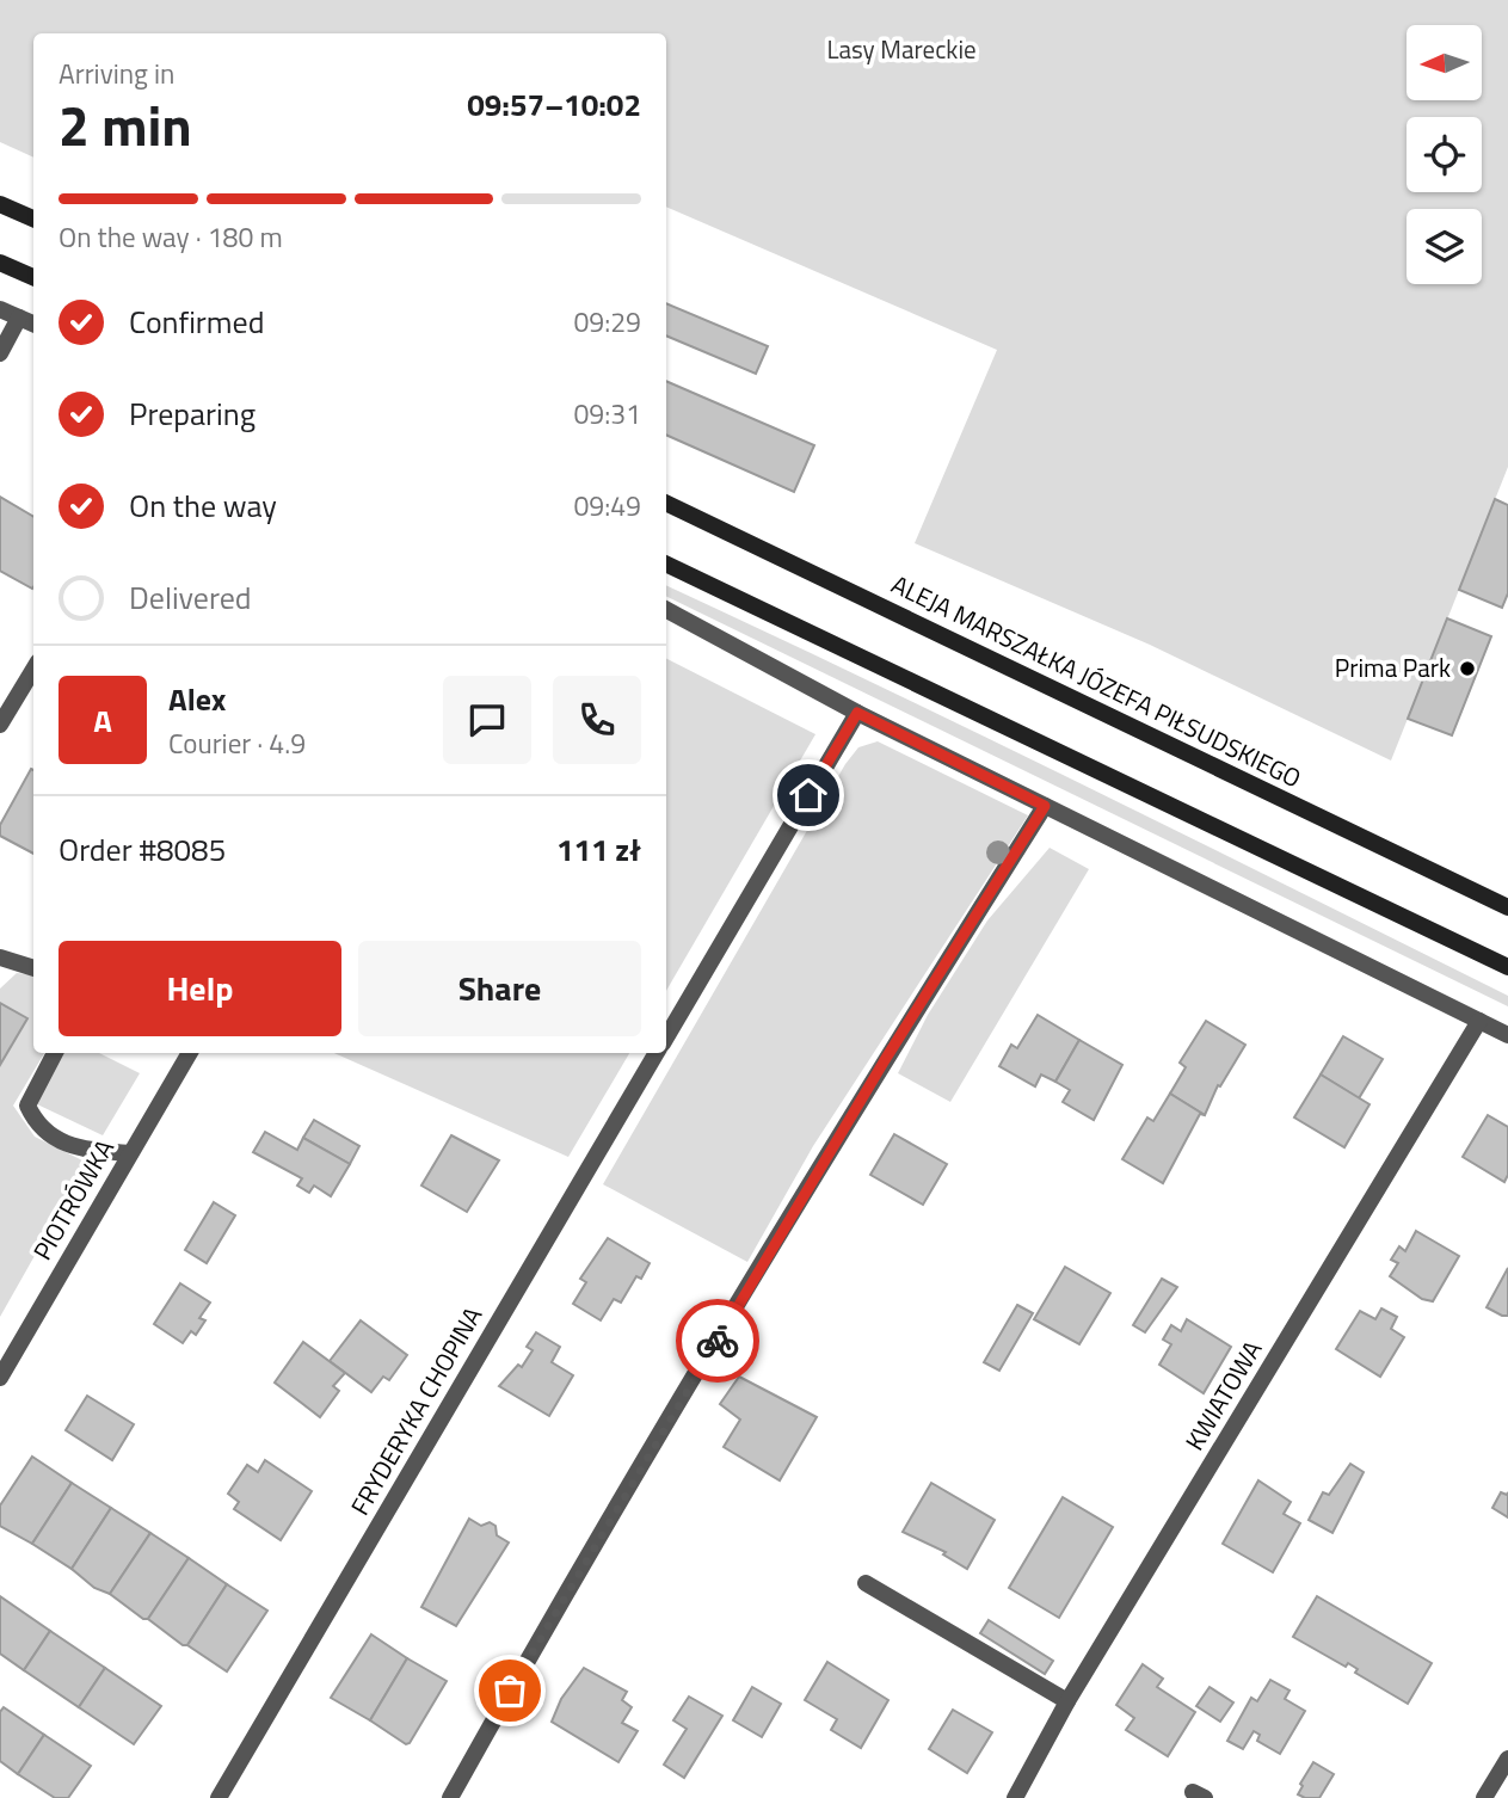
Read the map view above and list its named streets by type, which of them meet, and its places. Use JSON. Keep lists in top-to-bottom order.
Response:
{
  "streets": {
    "main road": ["ALEJA MARSZAŁKA JÓZEFA PIŁSUDSKIEGO"],
    "street": ["PIOTRÓWKA", "KWIATOWA", "FRYDERYKA CHOPINA"]
  },
  "parks": ["Lasy Mareckie"],
  "places": ["Prima Park"],
  "north": "left",
  "page": {
    "heading": ["2 min", "Arriving in", "09:57–10:02"],
    "panel": [
      "Alex",
      "Courier · 4.9",
      "Order #8085",
      "111 zł"
    ],
    "bar": "On the way · 180 m",
    "list": [
      ["Confirmed", "09:29"],
      ["Preparing", "09:31"],
      ["On the way", "09:49"],
      "Delivered"
    ],
    "round": "A",
    "buttons": ["Help", "Share"]
  }
}
